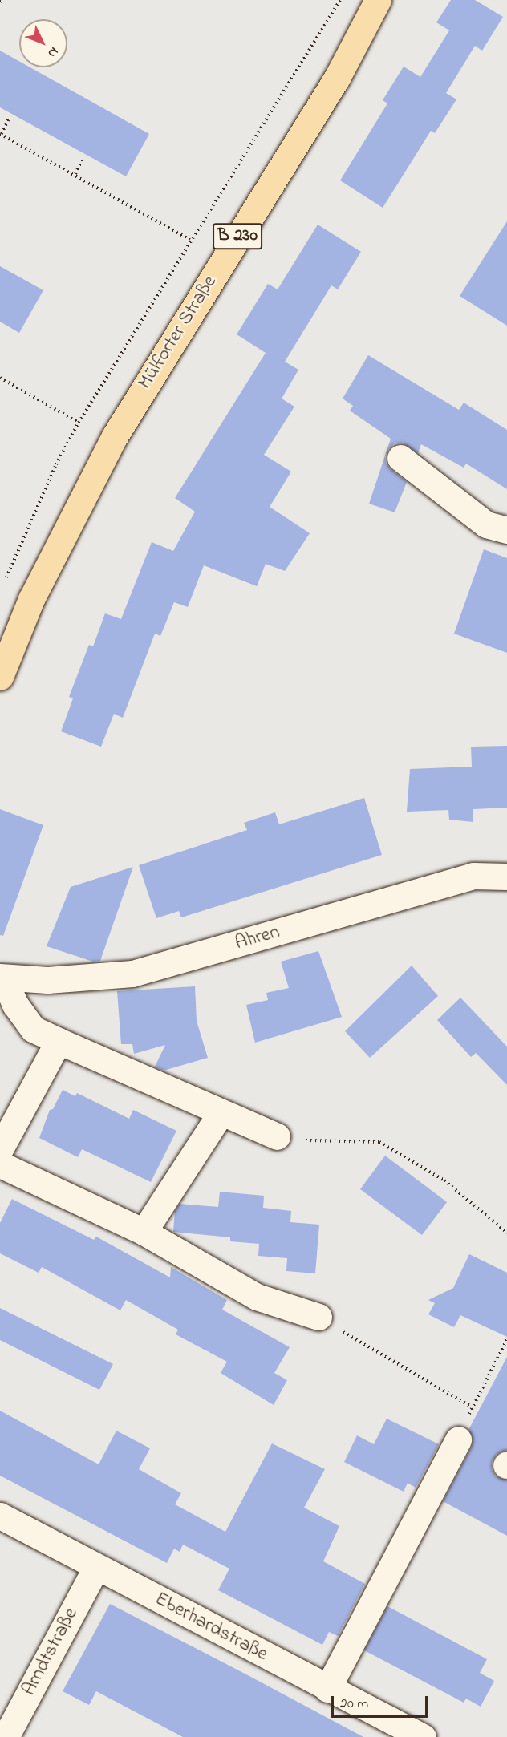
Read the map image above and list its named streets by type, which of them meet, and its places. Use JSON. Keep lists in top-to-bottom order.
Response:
{
  "streets": {
    "main road": ["B 230", "Mülforter Straße"],
    "street": ["Ahren", "Eberhardstraße", "Arndtstraße"]
  },
  "crossings": [
    ["Eberhardstraße", "Arndtstraße"]
  ],
  "scale_bar": "20 m",
  "north": "bottom right"
}
